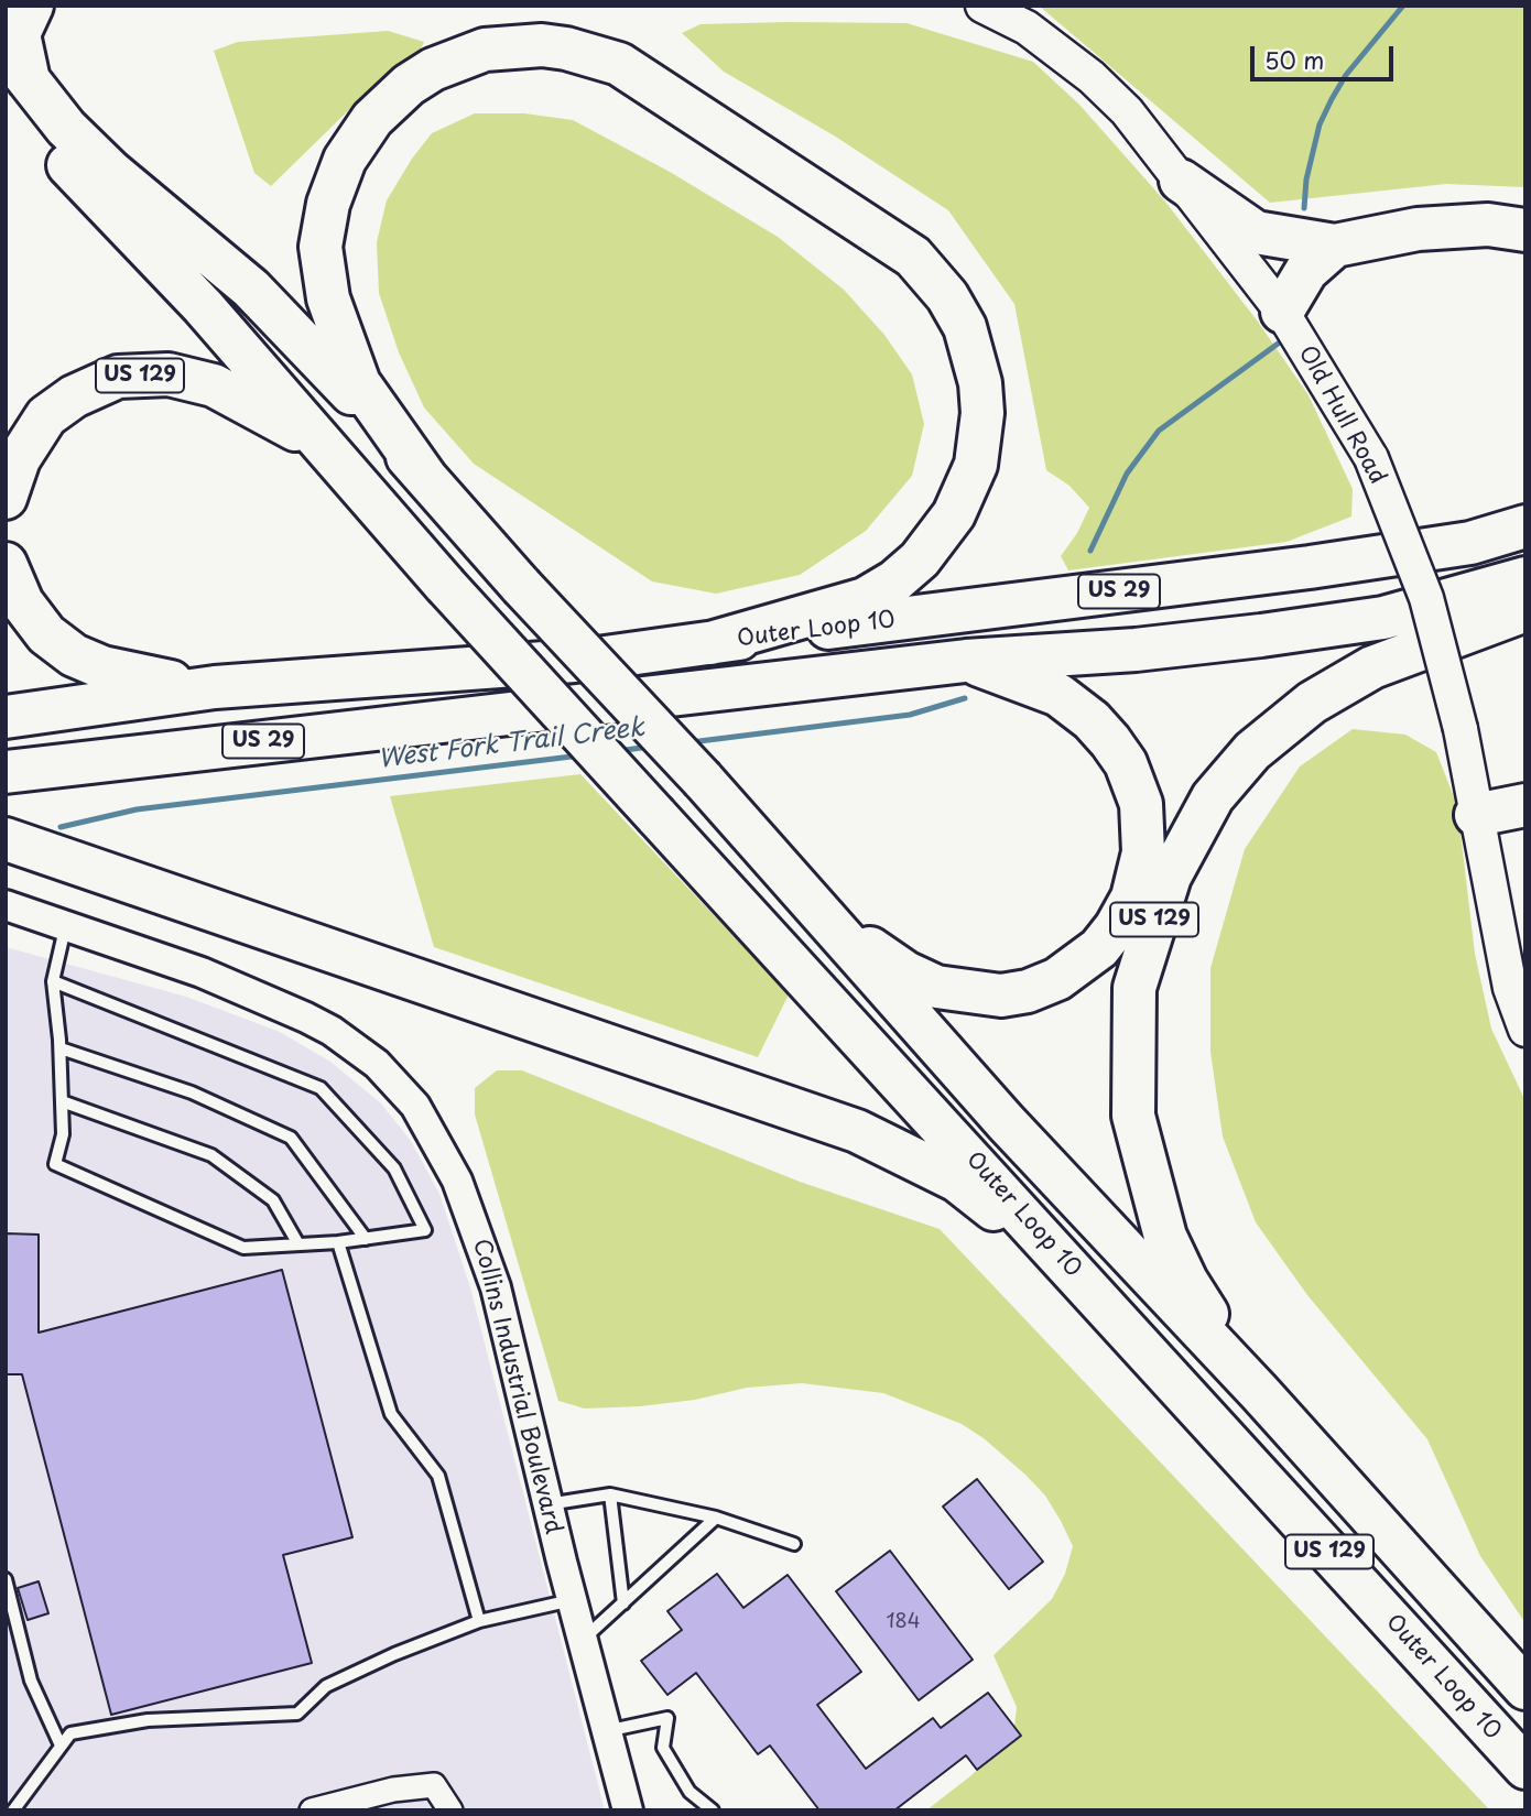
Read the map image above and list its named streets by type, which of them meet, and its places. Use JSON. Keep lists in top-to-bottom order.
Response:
{
  "streets": {
    "highway": ["US 129", "US 29", "Outer Loop 10"],
    "main road": ["Old Hull Road"],
    "street": ["Collins Industrial Boulevard"]
  },
  "crossings": [
    ["US 129", "Outer Loop 10"],
    ["US 29", "Outer Loop 10"]
  ],
  "water": ["West Fork Trail Creek"],
  "house_numbers": ["184"],
  "scale_bar": "50 m"
}
